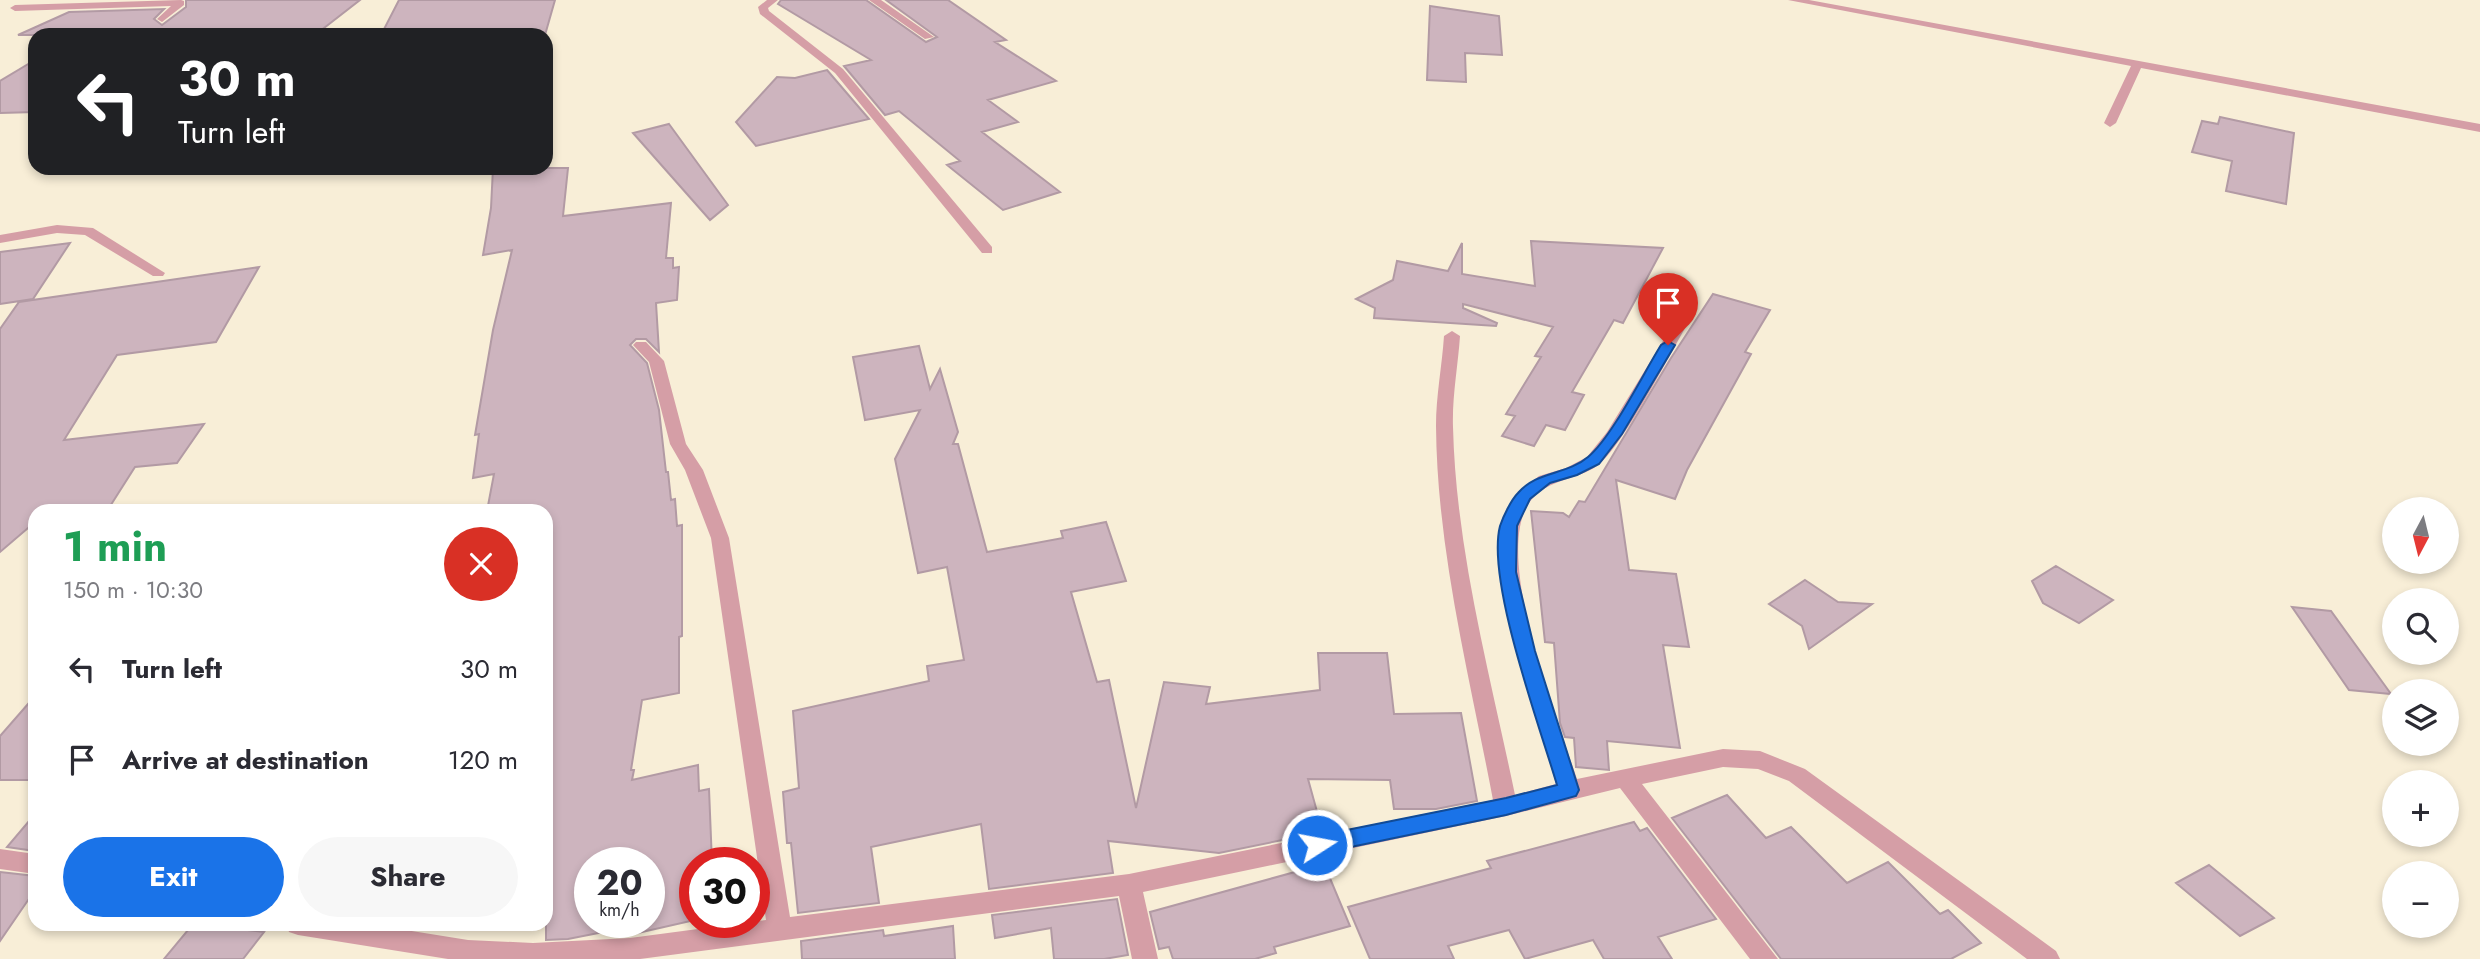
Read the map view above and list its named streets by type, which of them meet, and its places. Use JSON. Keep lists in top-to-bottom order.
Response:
{
  "north": "bottom",
  "page": {
    "turn": ["30 m", "Turn left"],
    "map_buttons": ["+", "−"],
    "heading": ["1 min", "150 m · 10:30"],
    "list": [
      {
        "name": "Turn left",
        "value": "30 m"
      },
      {
        "name": "Arrive at destination",
        "value": "120 m"
      }
    ],
    "buttons": ["Exit", "Share"],
    "speed": "20 km/h",
    "limit": "30"
  }
}
